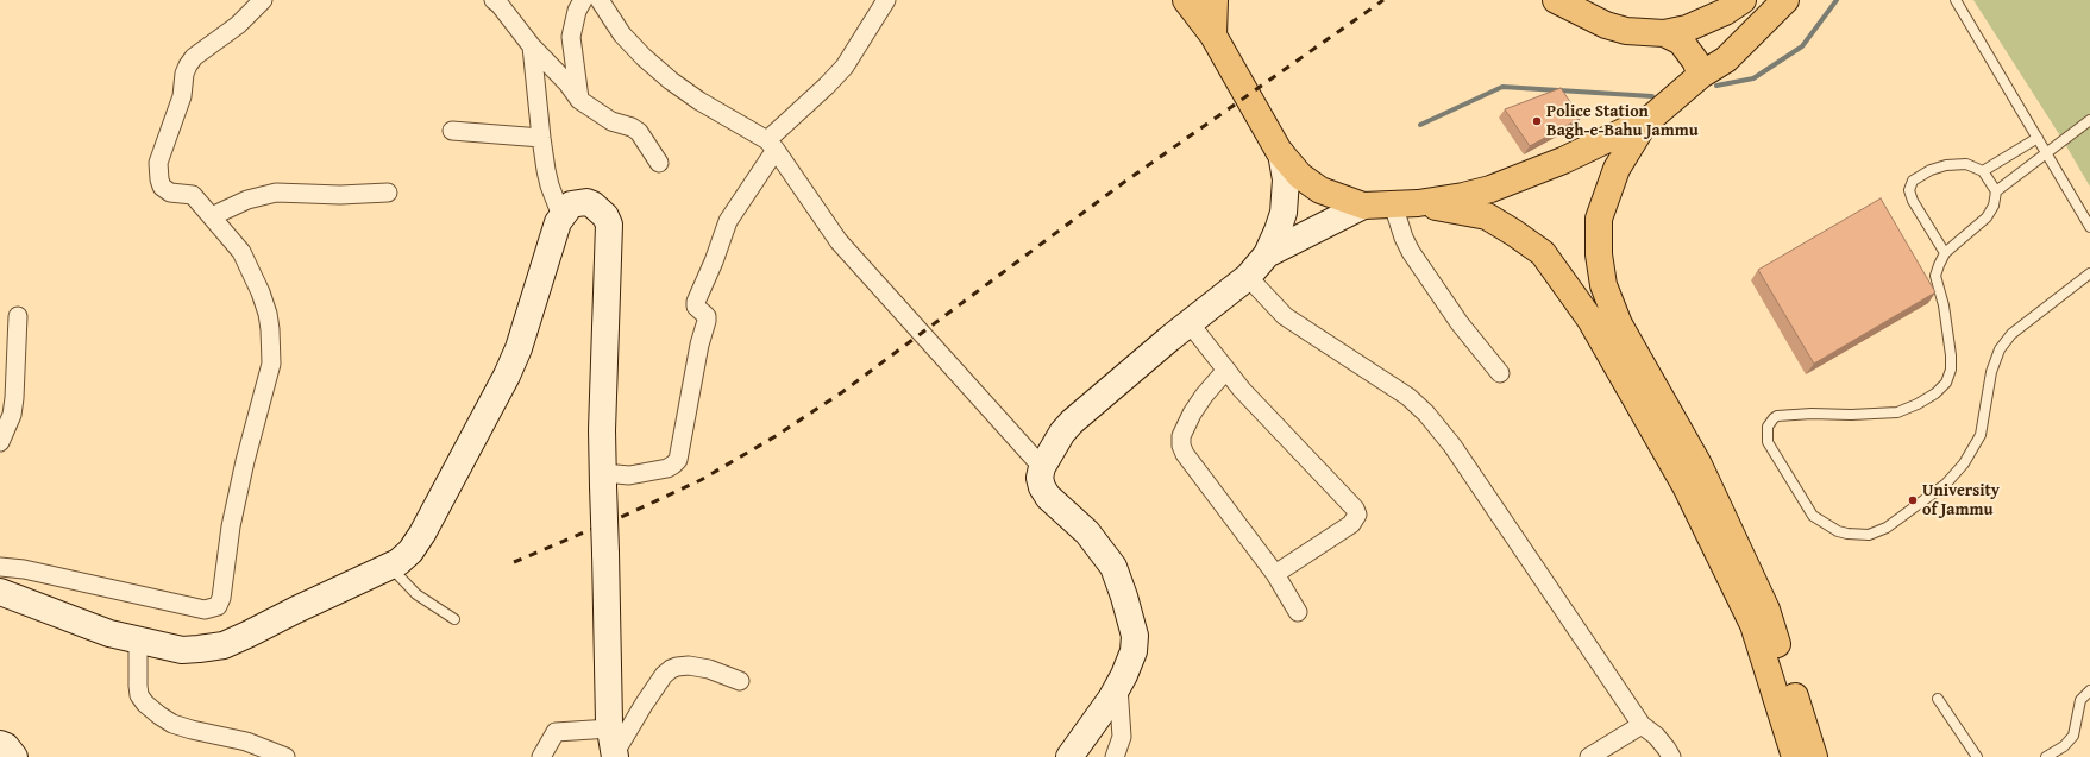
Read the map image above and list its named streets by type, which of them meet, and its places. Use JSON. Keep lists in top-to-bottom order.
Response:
{
  "places": ["Police Station Bagh-e-Bahu Jammu", "University of Jammu"]
}
